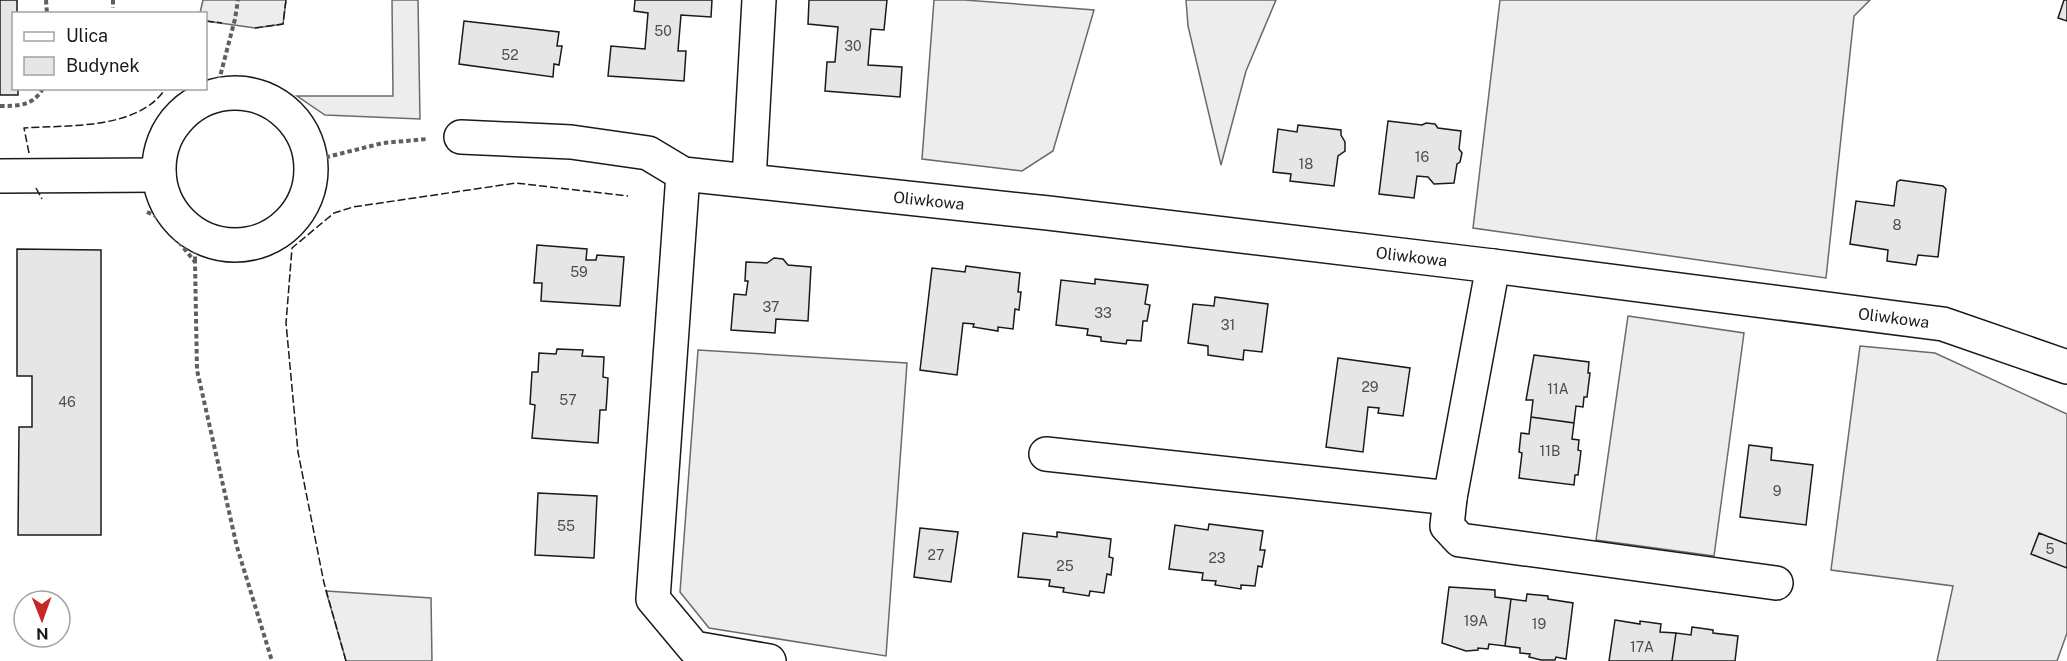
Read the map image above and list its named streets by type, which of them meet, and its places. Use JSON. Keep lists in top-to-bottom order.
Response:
{
  "streets": {
    "street": ["Oliwkowa"]
  },
  "house_numbers": [
    "50",
    "30",
    "52",
    "16",
    "18",
    "8",
    "59",
    "37",
    "33",
    "31",
    "29",
    "11A",
    "57",
    "46",
    "11B",
    "9",
    "55",
    "5",
    "27",
    "23",
    "25",
    "19A",
    "19",
    "17A"
  ],
  "legend": ["Ulica", "Budynek"],
  "north": "bottom"
}
